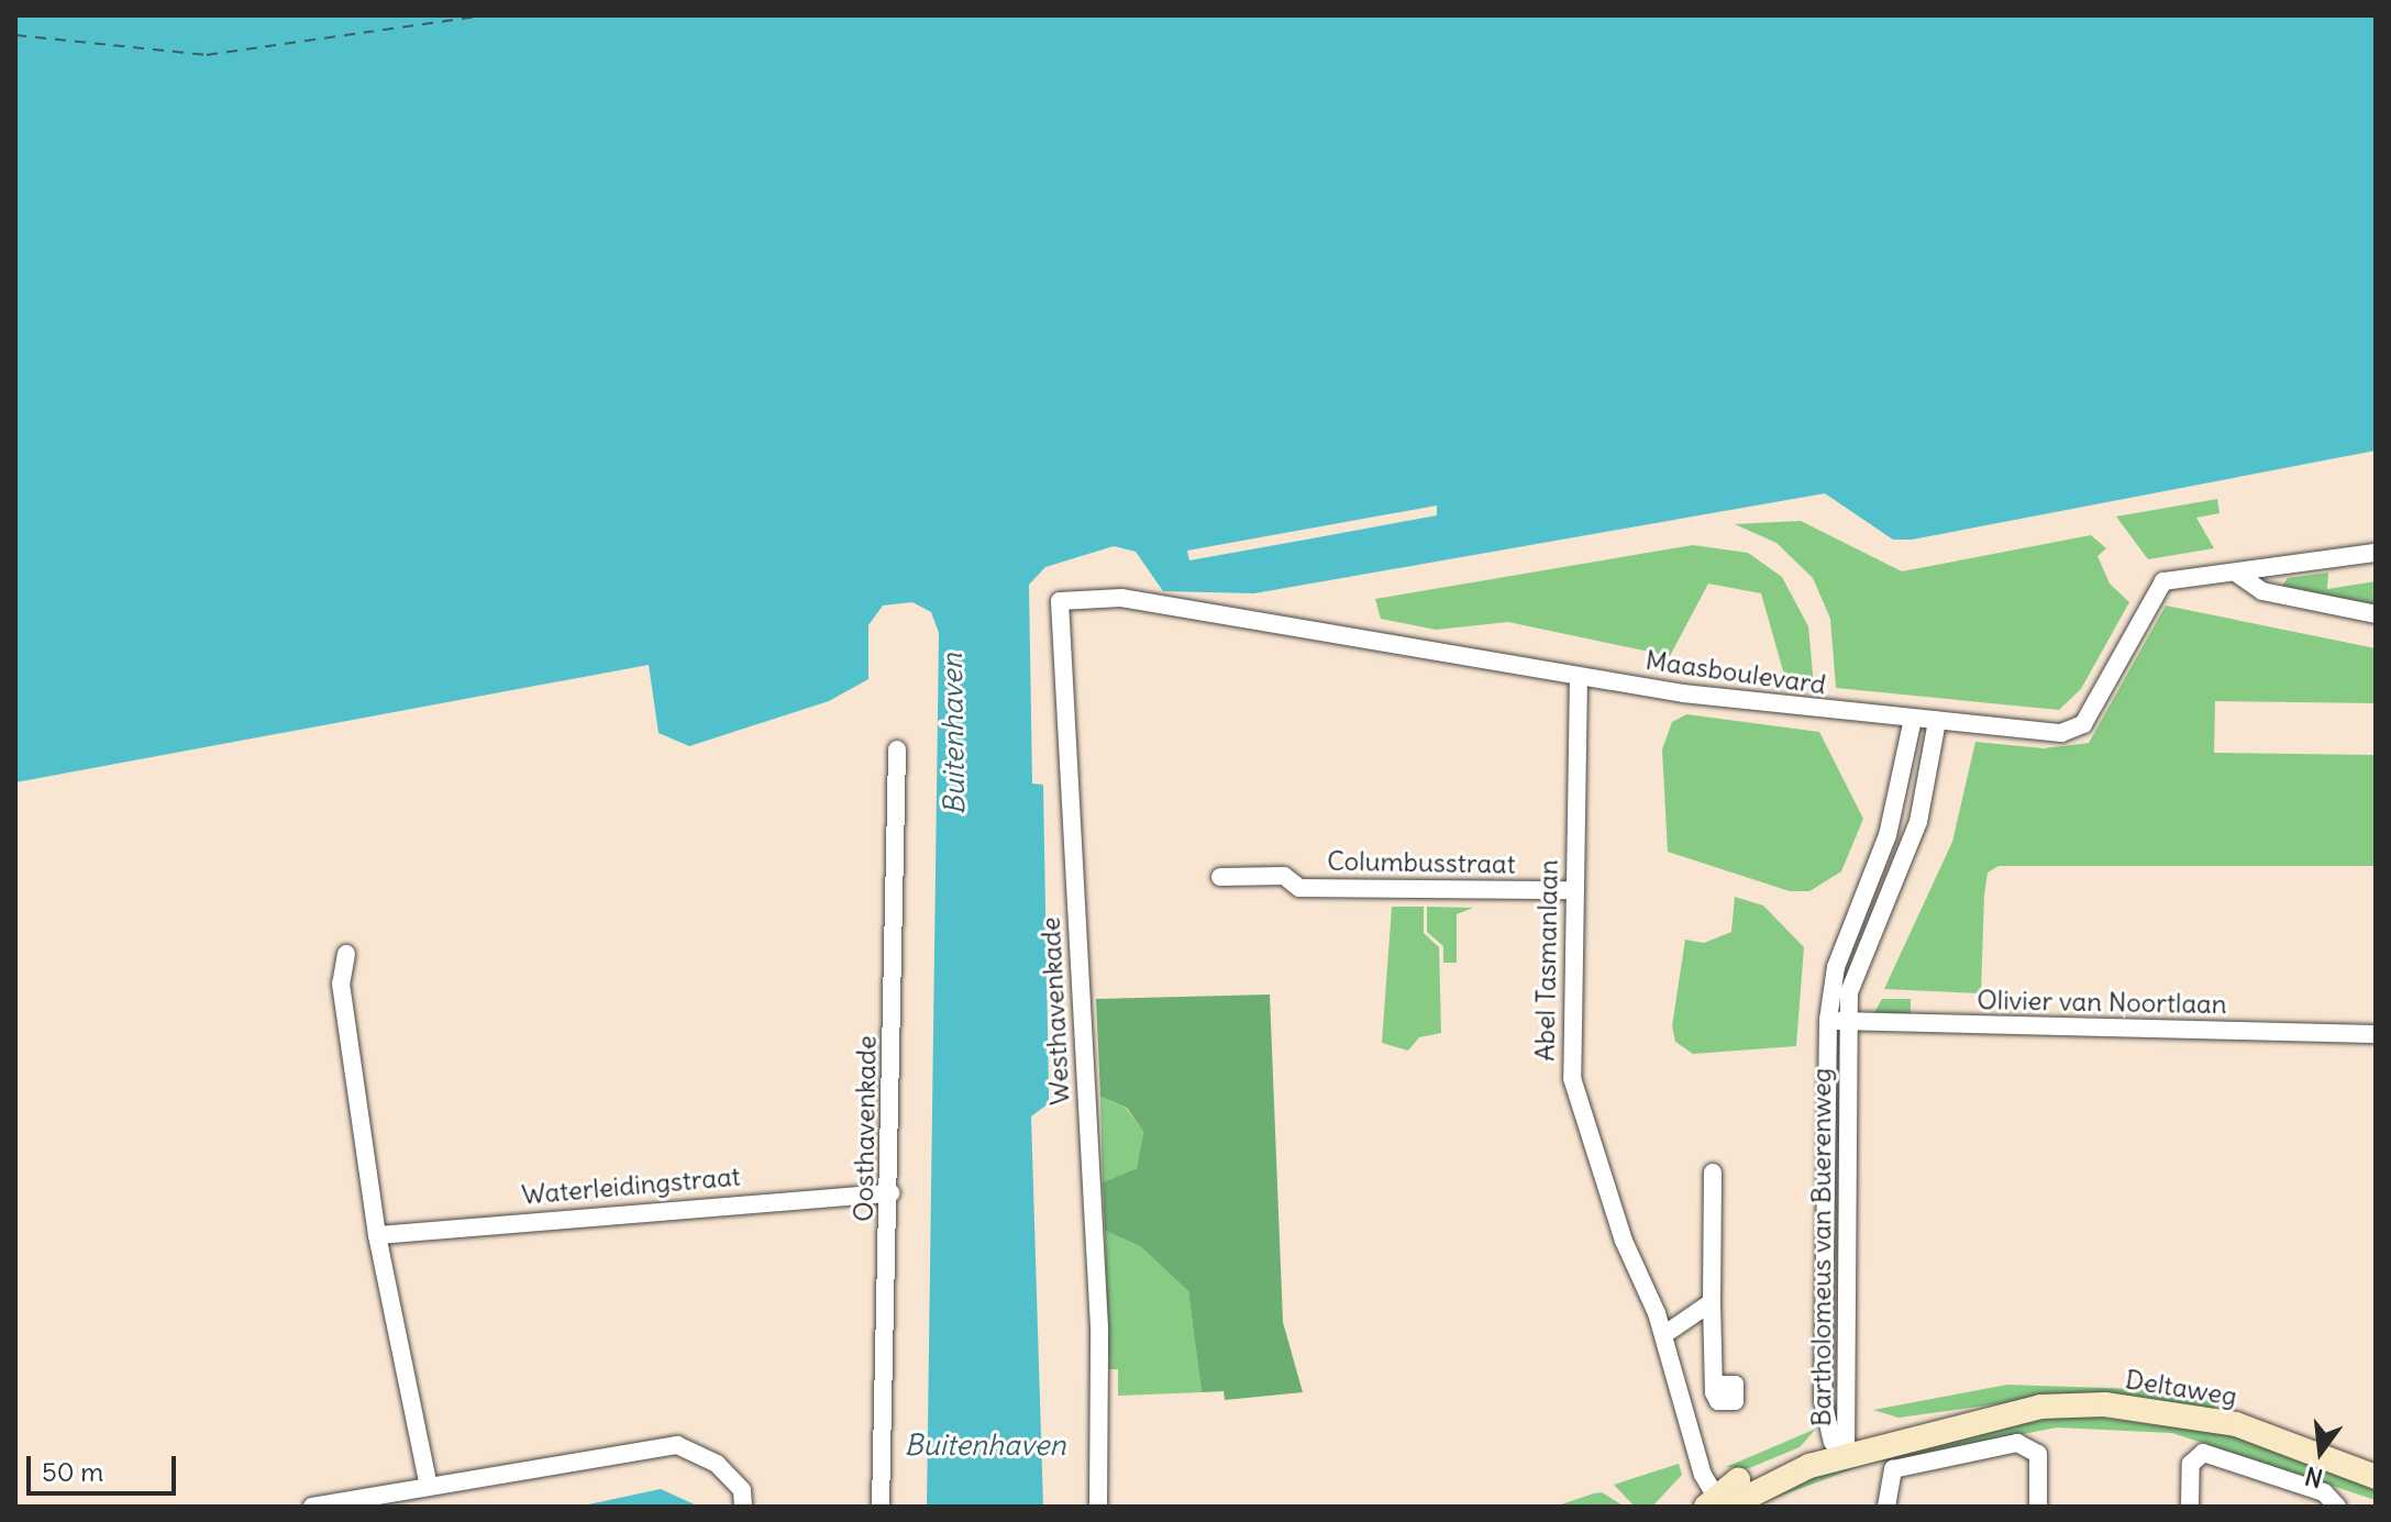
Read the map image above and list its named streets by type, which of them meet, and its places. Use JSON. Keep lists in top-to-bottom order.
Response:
{
  "streets": {
    "main road": ["Deltaweg"],
    "street": [
      "Maasboulevard",
      "Columbusstraat",
      "Abel Tasmanlaan",
      "Olivier van Noortlaan",
      "Westhavenkade",
      "Oosthavenkade",
      "Waterleidingstraat",
      "Bartholomeus van Buerenweg"
    ]
  },
  "crossings": [
    ["Maasboulevard", "Abel Tasmanlaan"],
    ["Maasboulevard", "Westhavenkade"],
    ["Maasboulevard", "Bartholomeus van Buerenweg"],
    ["Columbusstraat", "Abel Tasmanlaan"],
    ["Abel Tasmanlaan", "Deltaweg"],
    ["Olivier van Noortlaan", "Bartholomeus van Buerenweg"],
    ["Oosthavenkade", "Waterleidingstraat"],
    ["Bartholomeus van Buerenweg", "Deltaweg"]
  ],
  "water": ["Buitenhaven"],
  "scale_bar": "50 m",
  "north": "bottom"
}
